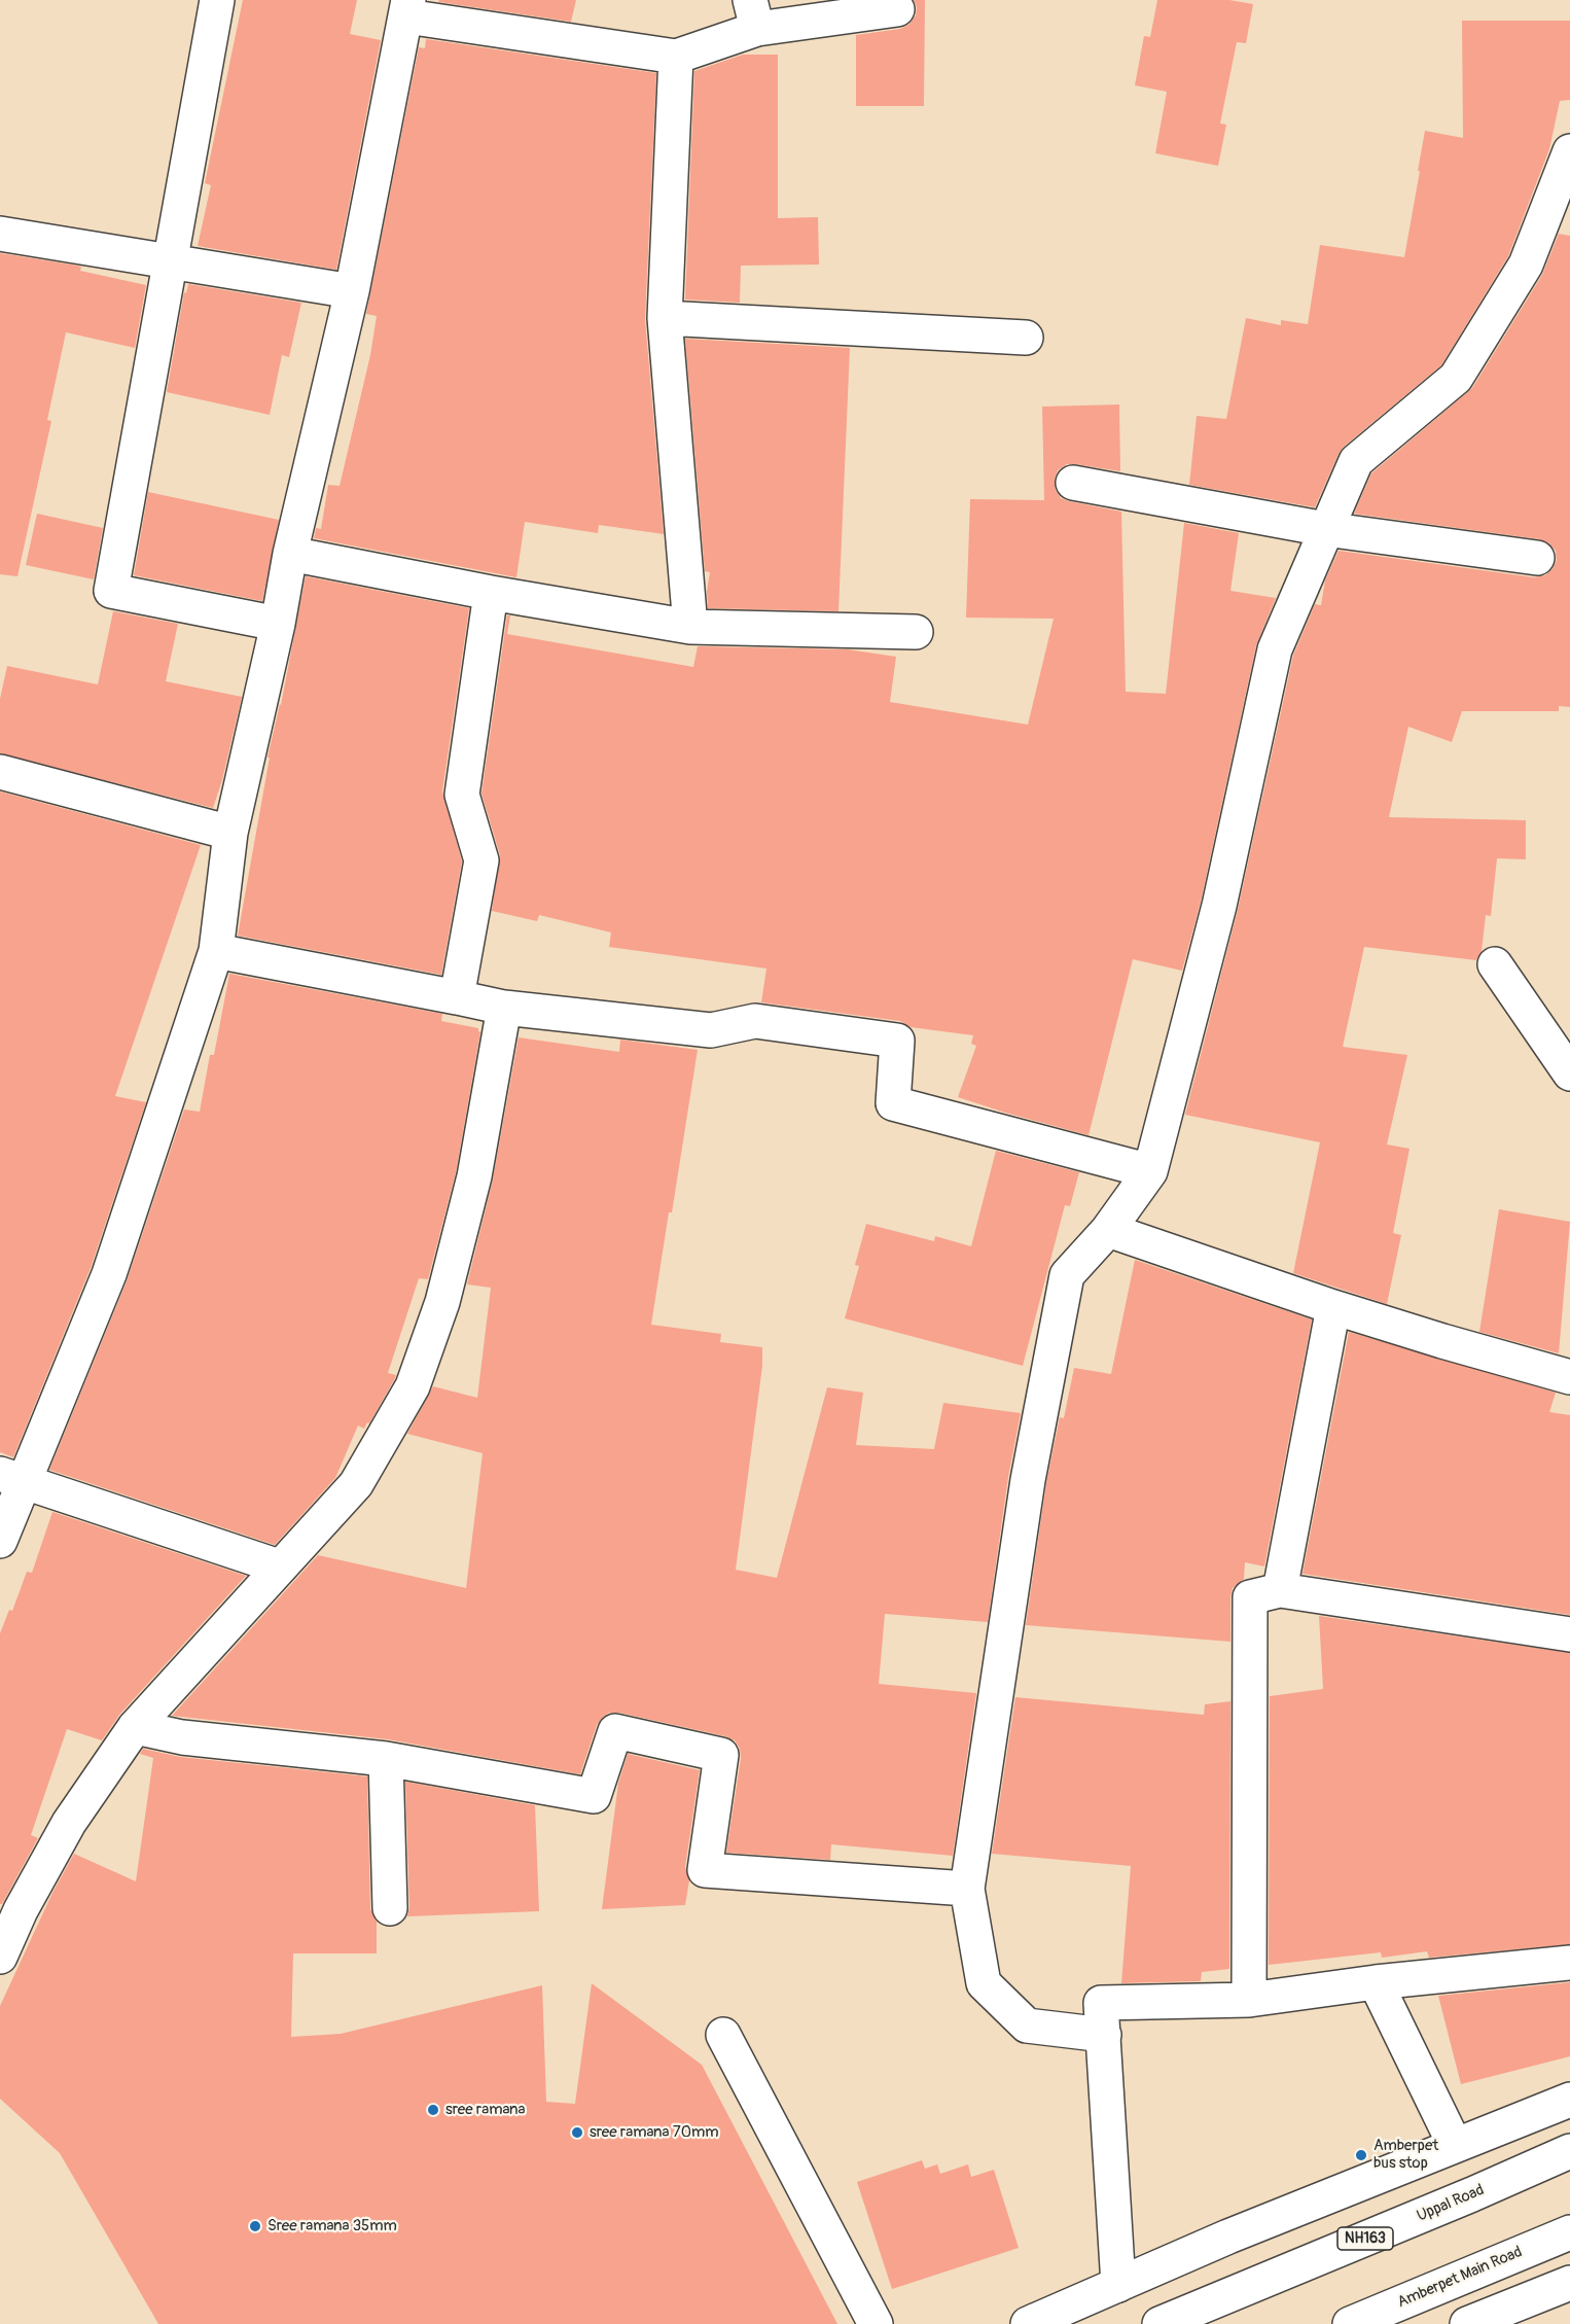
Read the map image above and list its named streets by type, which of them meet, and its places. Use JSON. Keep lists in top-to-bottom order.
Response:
{
  "streets": {
    "main road": ["Uppal Road", "NH163", "Amberpet Main Road"]
  },
  "places": [
    "sree ramana",
    "sree ramana 70mm",
    "Amberpet bus stop",
    "Sree ramana 35mm"
  ]
}
